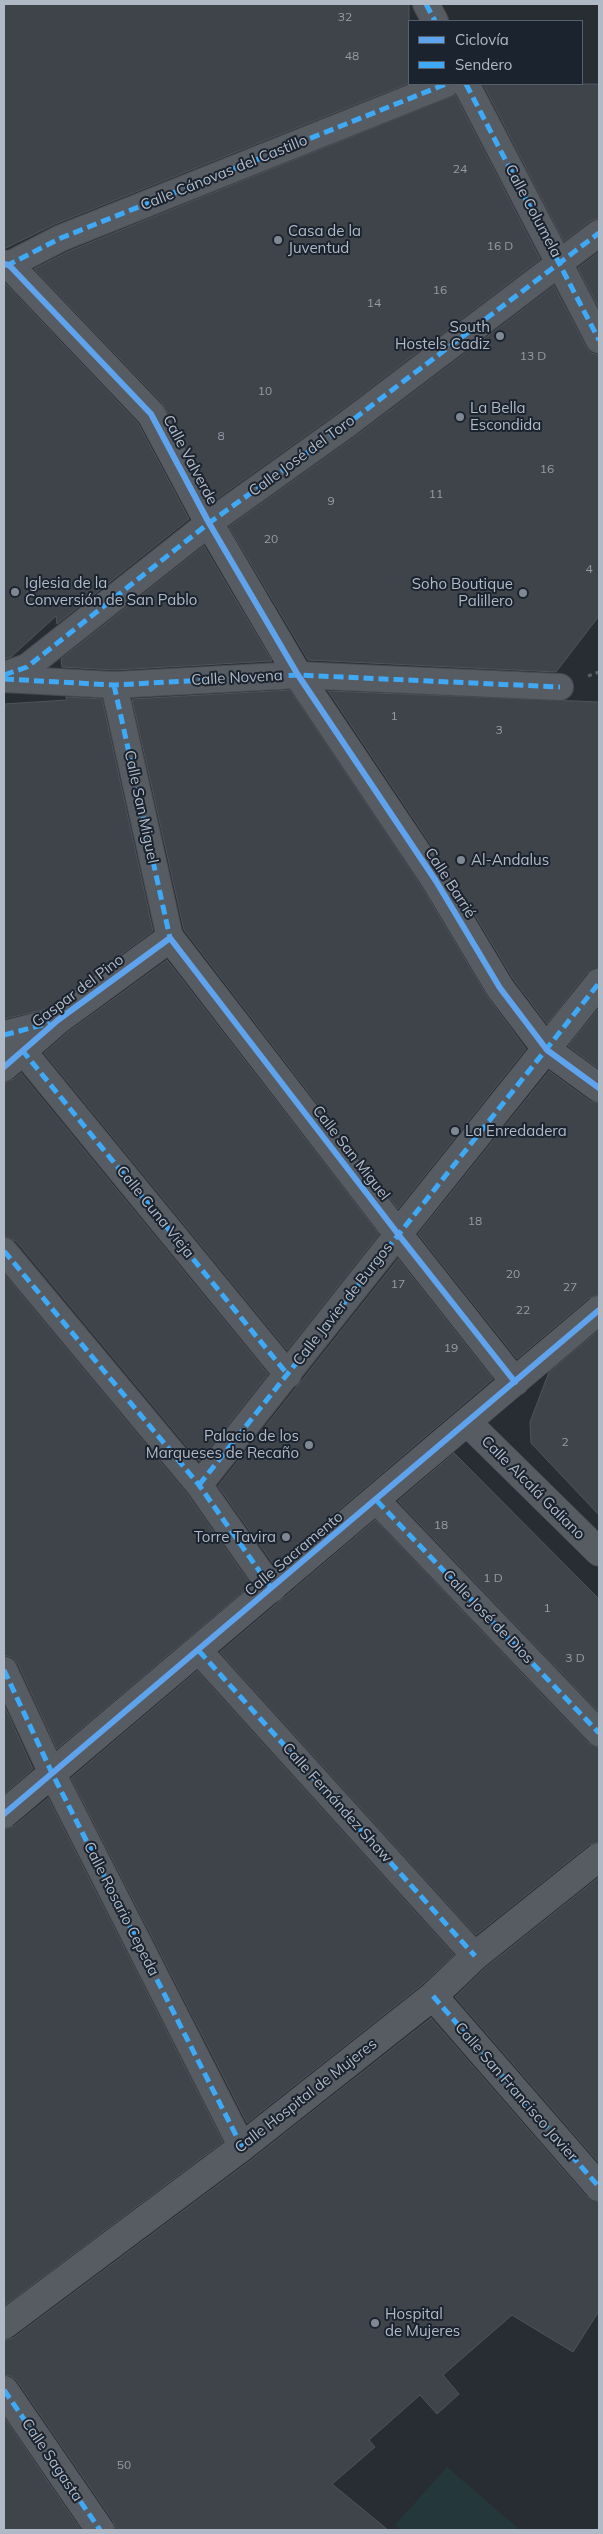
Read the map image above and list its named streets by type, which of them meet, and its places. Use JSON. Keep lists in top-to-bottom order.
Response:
{
  "streets": {
    "street": [
      "Calle Cánovas del Castillo",
      "Calle Columela",
      "Calle José del Toro",
      "Calle Valverde",
      "Calle Novena",
      "Calle San Miguel",
      "Calle Barrié",
      "Gaspar del Pino",
      "Calle Cuna Vieja",
      "Calle Javier de Burgos",
      "Calle Alcalá Galiano",
      "Calle Sacramento",
      "Calle José de Dios",
      "Calle Fernández Shaw",
      "Calle Rosario Cepeda",
      "Calle San Francisco Javier",
      "Calle Hospital de Mujeres",
      "Calle Sagasta"
    ]
  },
  "crossings": [
    ["Calle Cánovas del Castillo", "Calle Valverde"],
    ["Calle Columela", "Calle José del Toro"],
    ["Calle José del Toro", "Calle Valverde"],
    ["Calle José del Toro", "Calle Novena"],
    ["Calle Valverde", "Calle Novena"],
    ["Calle Valverde", "Calle Barrié"],
    ["Calle Novena", "Calle San Miguel"],
    ["Calle Novena", "Calle Barrié"],
    ["Calle San Miguel", "Gaspar del Pino"],
    ["Calle San Miguel", "Calle Javier de Burgos"],
    ["Calle San Miguel", "Calle Sacramento"],
    ["Calle Barrié", "Calle Javier de Burgos"],
    ["Gaspar del Pino", "Calle Cuna Vieja"],
    ["Calle Cuna Vieja", "Calle Javier de Burgos"],
    ["Calle Alcalá Galiano", "Calle Sacramento"],
    ["Calle Sacramento", "Calle José de Dios"],
    ["Calle Sacramento", "Calle Fernández Shaw"],
    ["Calle Sacramento", "Calle Rosario Cepeda"],
    ["Calle Fernández Shaw", "Calle Hospital de Mujeres"],
    ["Calle Rosario Cepeda", "Calle Hospital de Mujeres"],
    ["Calle San Francisco Javier", "Calle Hospital de Mujeres"]
  ],
  "places": [
    "Casa de la Juventud",
    "South Hostels Cadiz",
    "La Bella Escondida",
    "Iglesia de la Conversión de San Pablo",
    "Soho Boutique Palillero",
    "Al-Andalus",
    "La Enredadera",
    "Palacio de los Marqueses de Recaño",
    "Torre Tavira",
    "Hospital de Mujeres"
  ],
  "house_numbers": [
    "32",
    "48",
    "24",
    "16 D",
    "16",
    "14",
    "13 D",
    "10",
    "8",
    "16",
    "11",
    "9",
    "20",
    "4",
    "1",
    "3",
    "18",
    "20",
    "17",
    "27",
    "22",
    "19",
    "2",
    "18",
    "1 D",
    "1",
    "3 D",
    "50"
  ],
  "legend": ["Ciclovía", "Sendero"]
}
